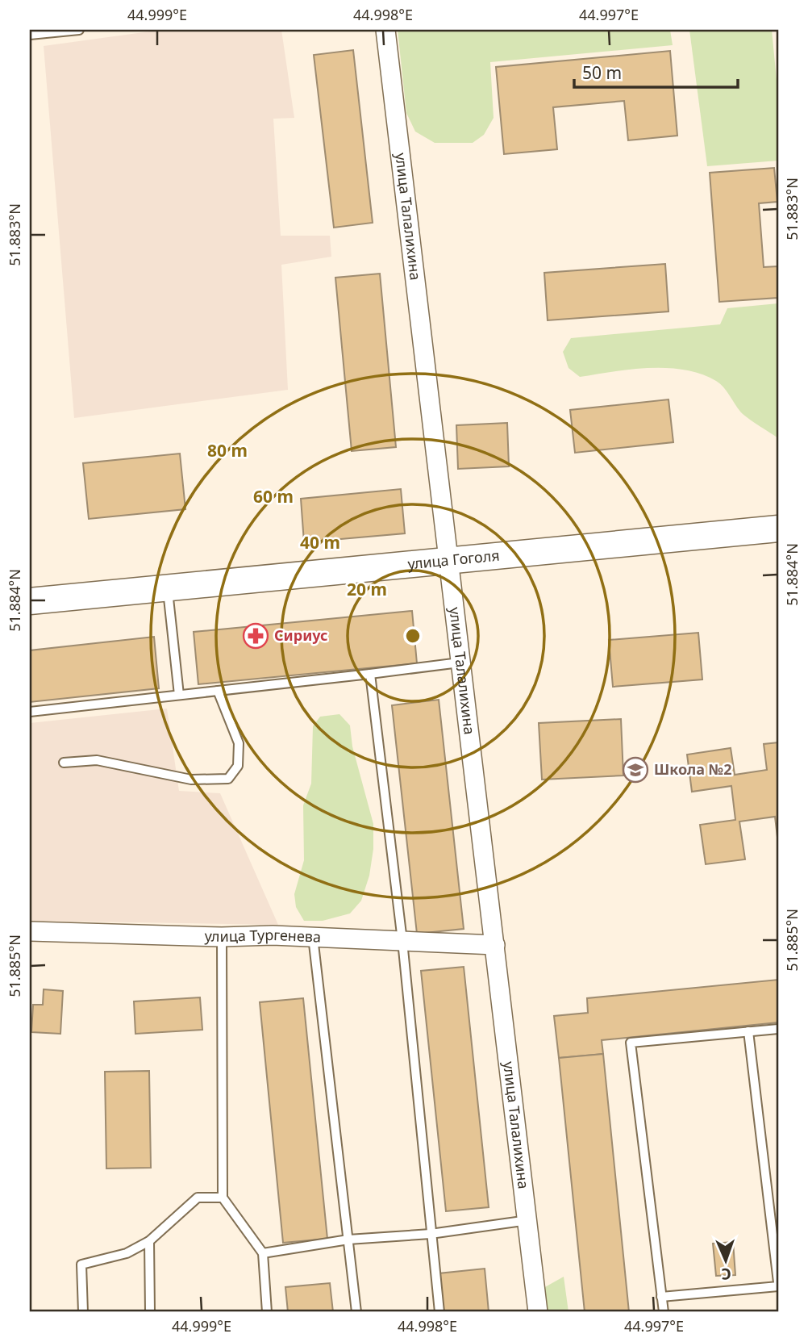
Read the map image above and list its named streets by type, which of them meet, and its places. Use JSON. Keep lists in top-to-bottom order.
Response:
{
  "streets": {
    "street": ["улица Талалихина", "улица Гоголя", "улица Тургенева"]
  },
  "crossings": [
    ["улица Талалихина", "улица Гоголя"],
    ["улица Талалихина", "улица Тургенева"]
  ],
  "places": {
    "pharmacy": ["Сириус"],
    "school or university": ["Школа №2"]
  },
  "scale_bar": "50 m",
  "north": "bottom",
  "coordinates": [
    "44.999°E",
    "44.998°E",
    "44.997°E",
    "51.883°N",
    "51.884°N",
    "51.885°N"
  ],
  "rings": [
    "80 m",
    "60 m",
    "40 m",
    "20 m"
  ]
}
